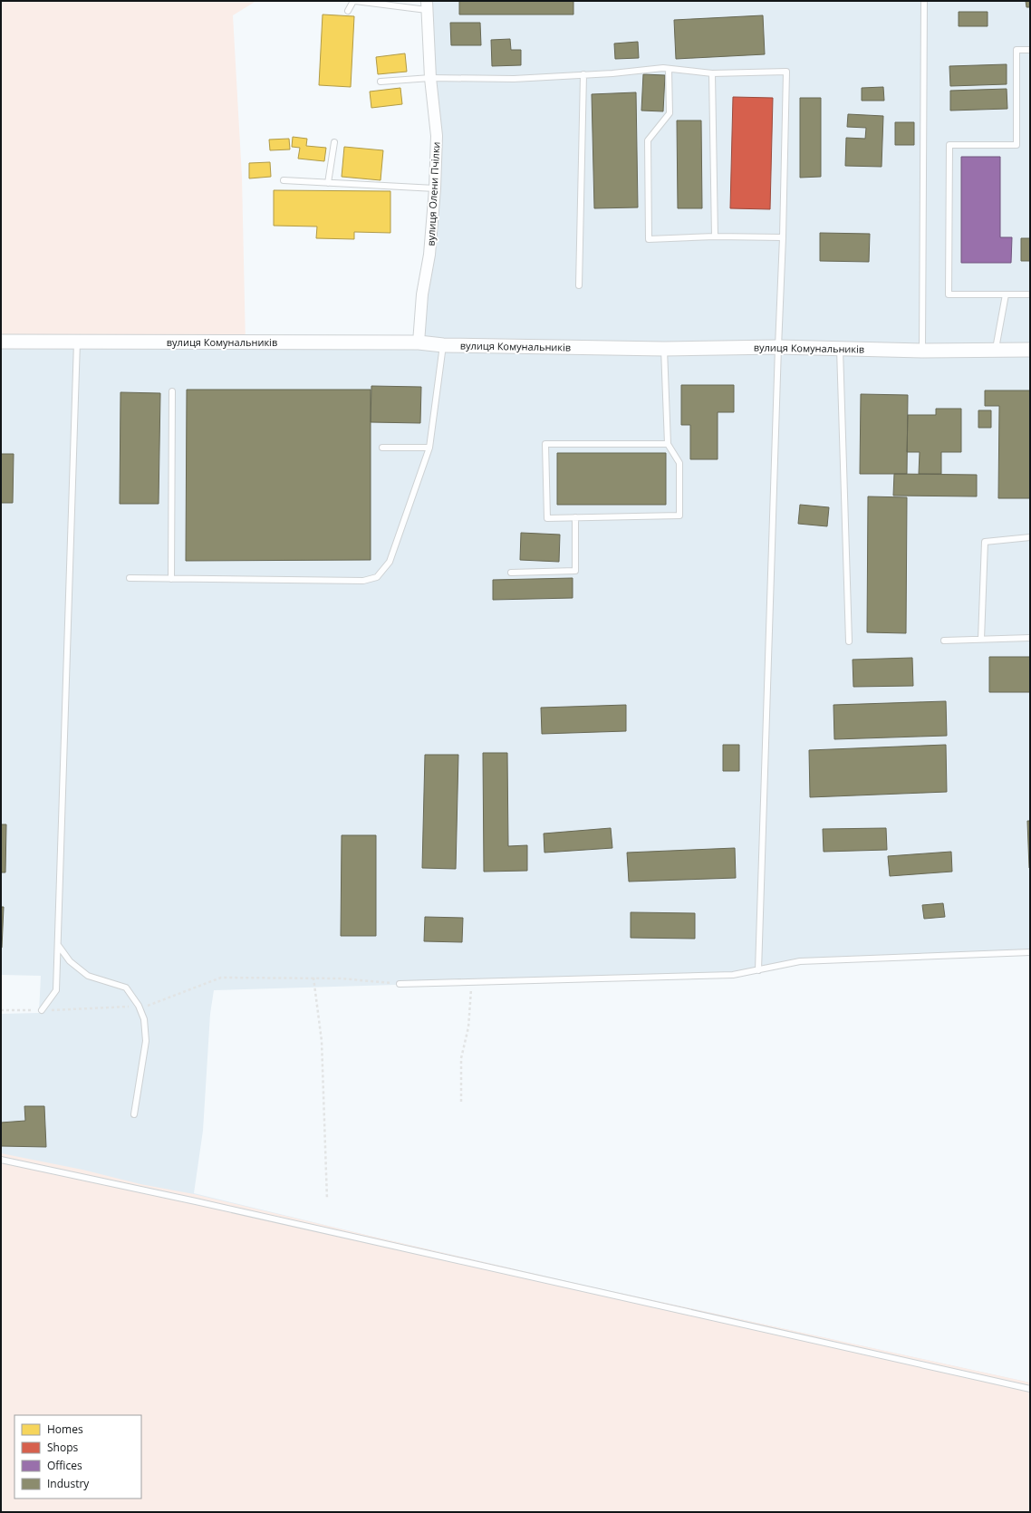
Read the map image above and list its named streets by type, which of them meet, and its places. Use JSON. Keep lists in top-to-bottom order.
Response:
{
  "streets": {
    "street": ["вулиця Олени Пчілки", "вулиця Комунальників"]
  },
  "crossings": [
    ["вулиця Олени Пчілки", "вулиця Комунальників"]
  ],
  "legend": [
    "Homes",
    "Shops",
    "Offices",
    "Industry"
  ]
}
